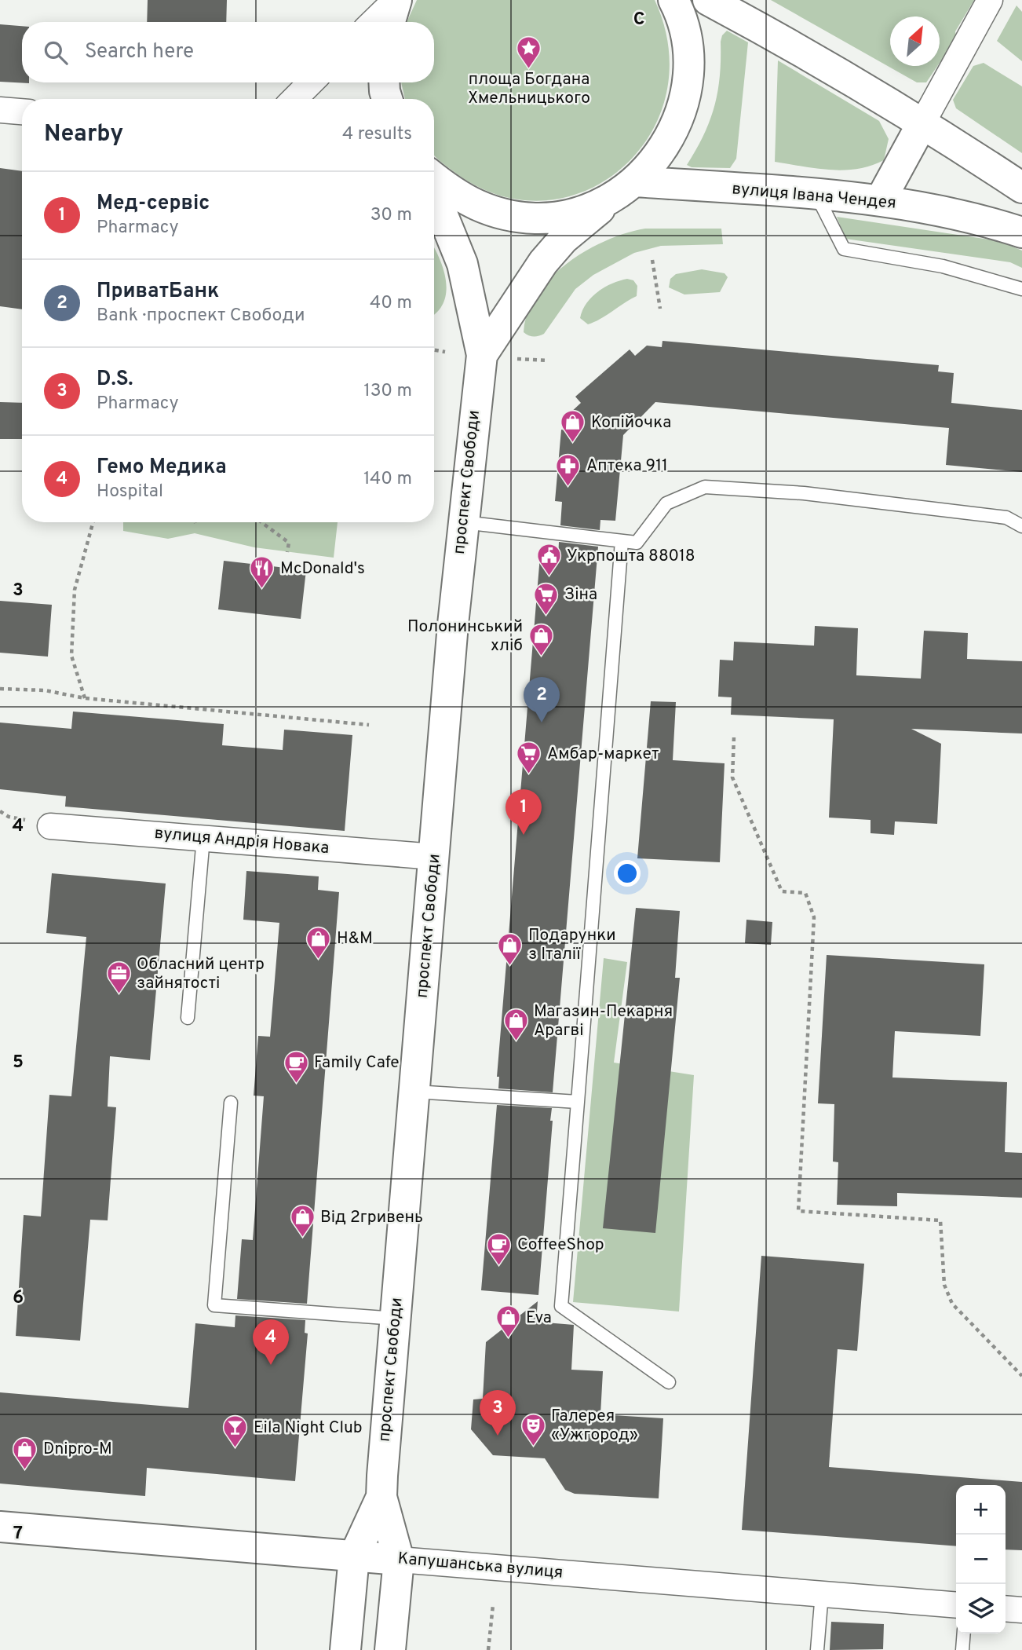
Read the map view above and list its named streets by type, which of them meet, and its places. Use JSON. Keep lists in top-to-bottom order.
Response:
{
  "streets": {
    "main road": ["вулиця Івана Чендея", "проспект Свободи", "Капушанська вулиця"],
    "street": ["вулиця Андрія Новака"]
  },
  "crossings": [
    ["вулиця Івана Чендея", "проспект Свободи"],
    ["проспект Свободи", "вулиця Андрія Новака"],
    ["проспект Свободи", "Капушанська вулиця"]
  ],
  "places": {
    "place": ["площа Богдана Хмельницького"],
    "shop": [
      "Копійочка",
      "Полонинський хліб",
      "H&M",
      "Подарунки з Італії",
      "Магазин-Пекарня Арагві",
      "Від 2гривень",
      "Eva",
      "Dnipro-M"
    ],
    "pharmacy": ["Аптека 911"],
    "public building": ["Укрпошта 88018"],
    "restaurant": ["McDonald's"],
    "supermarket": ["Зіна", "Амбар-маркет"],
    "office": ["Обласний центр зайнятості"],
    "cafe": ["Family Cafe", "CoffeeShop"],
    "theatre": ["Галерея «Ужгород»"],
    "bar": ["Eila Night Club"]
  },
  "north": "top right",
  "page": {
    "search": "Search here",
    "heading": ["Nearby", "4 results"],
    "list": [
      {
        "mark": "1",
        "name": "Мед-сервіс",
        "note": "Pharmacy",
        "value": "30 m"
      },
      {
        "mark": "2",
        "name": "ПриватБанк",
        "note": "Bank · проспект Свободи",
        "value": "40 m"
      },
      {
        "mark": "3",
        "name": "D.S.",
        "note": "Pharmacy",
        "value": "130 m"
      },
      {
        "mark": "4",
        "name": "Гемо Медика",
        "note": "Hospital",
        "value": "140 m"
      }
    ],
    "pins": [
      "2",
      "1",
      "4",
      "3"
    ],
    "map_buttons": ["+", "−"]
  },
  "grid": {
    "columns": ["C"],
    "rows": [
      "3",
      "4",
      "5",
      "6",
      "7"
    ]
  }
}
